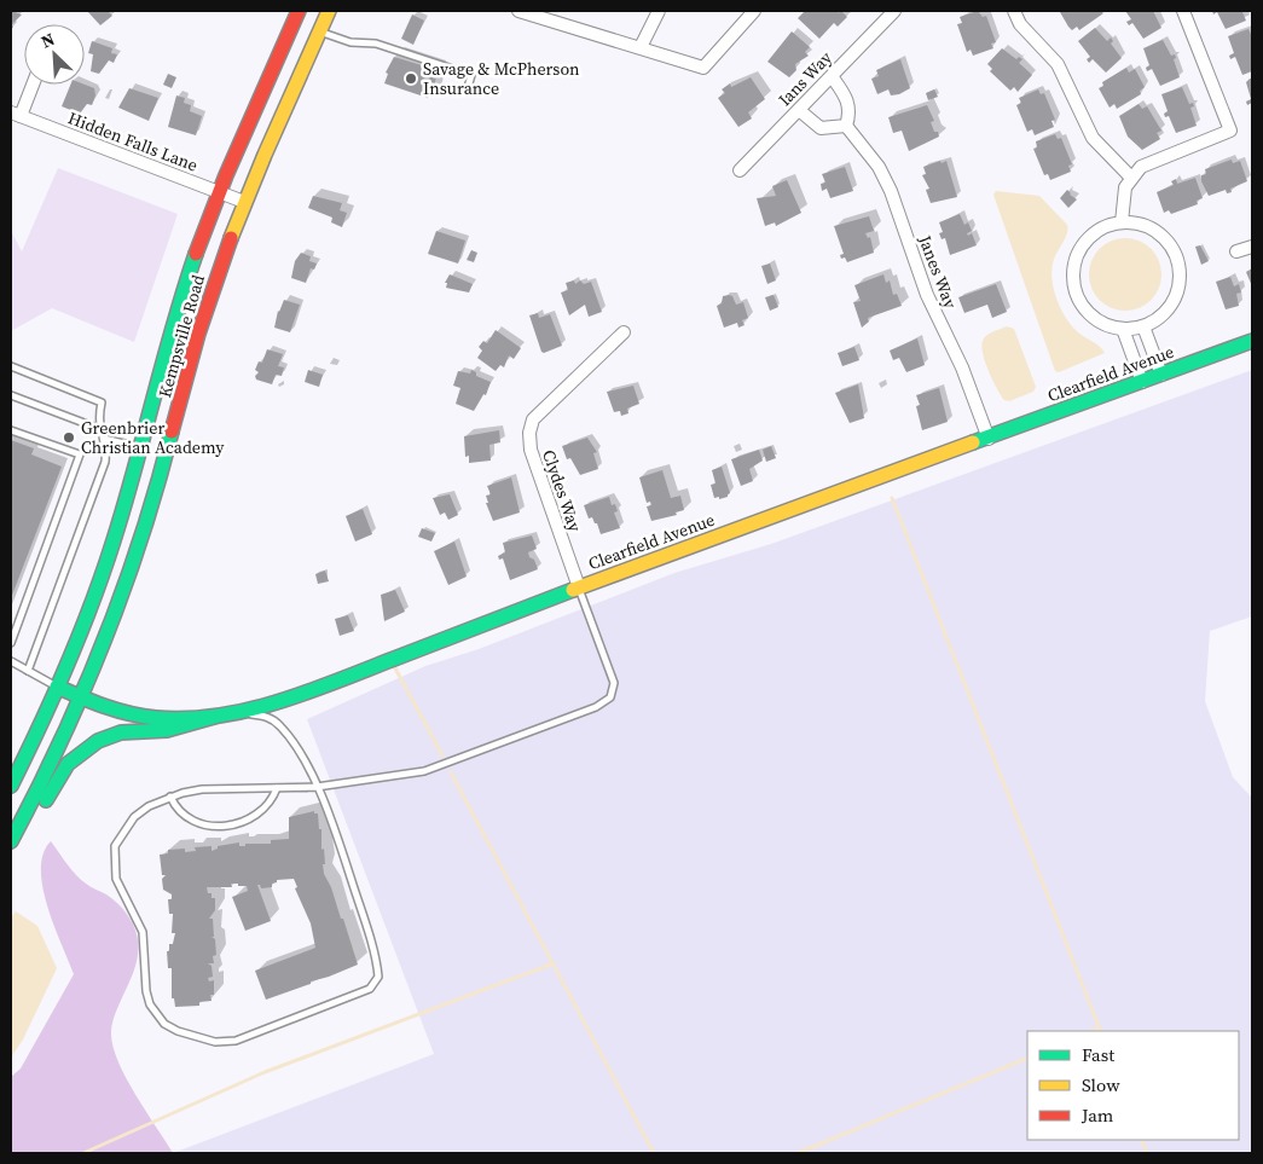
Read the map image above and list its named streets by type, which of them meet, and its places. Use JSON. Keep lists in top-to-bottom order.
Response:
{
  "streets": {
    "main road": ["Kempsville Road", "Clearfield Avenue"],
    "street": [
      "Ians Way",
      "Hidden Falls Lane",
      "Janes Way",
      "Clydes Way"
    ]
  },
  "crossings": [
    ["Hidden Falls Lane", "Kempsville Road"],
    ["Janes Way", "Clearfield Avenue"],
    ["Kempsville Road", "Clearfield Avenue"],
    ["Clearfield Avenue", "Clydes Way"]
  ],
  "places": ["Savage & McPherson Insurance", "Greenbrier Christian Academy"],
  "legend": ["Fast", "Slow", "Jam"],
  "north": "top left"
}
